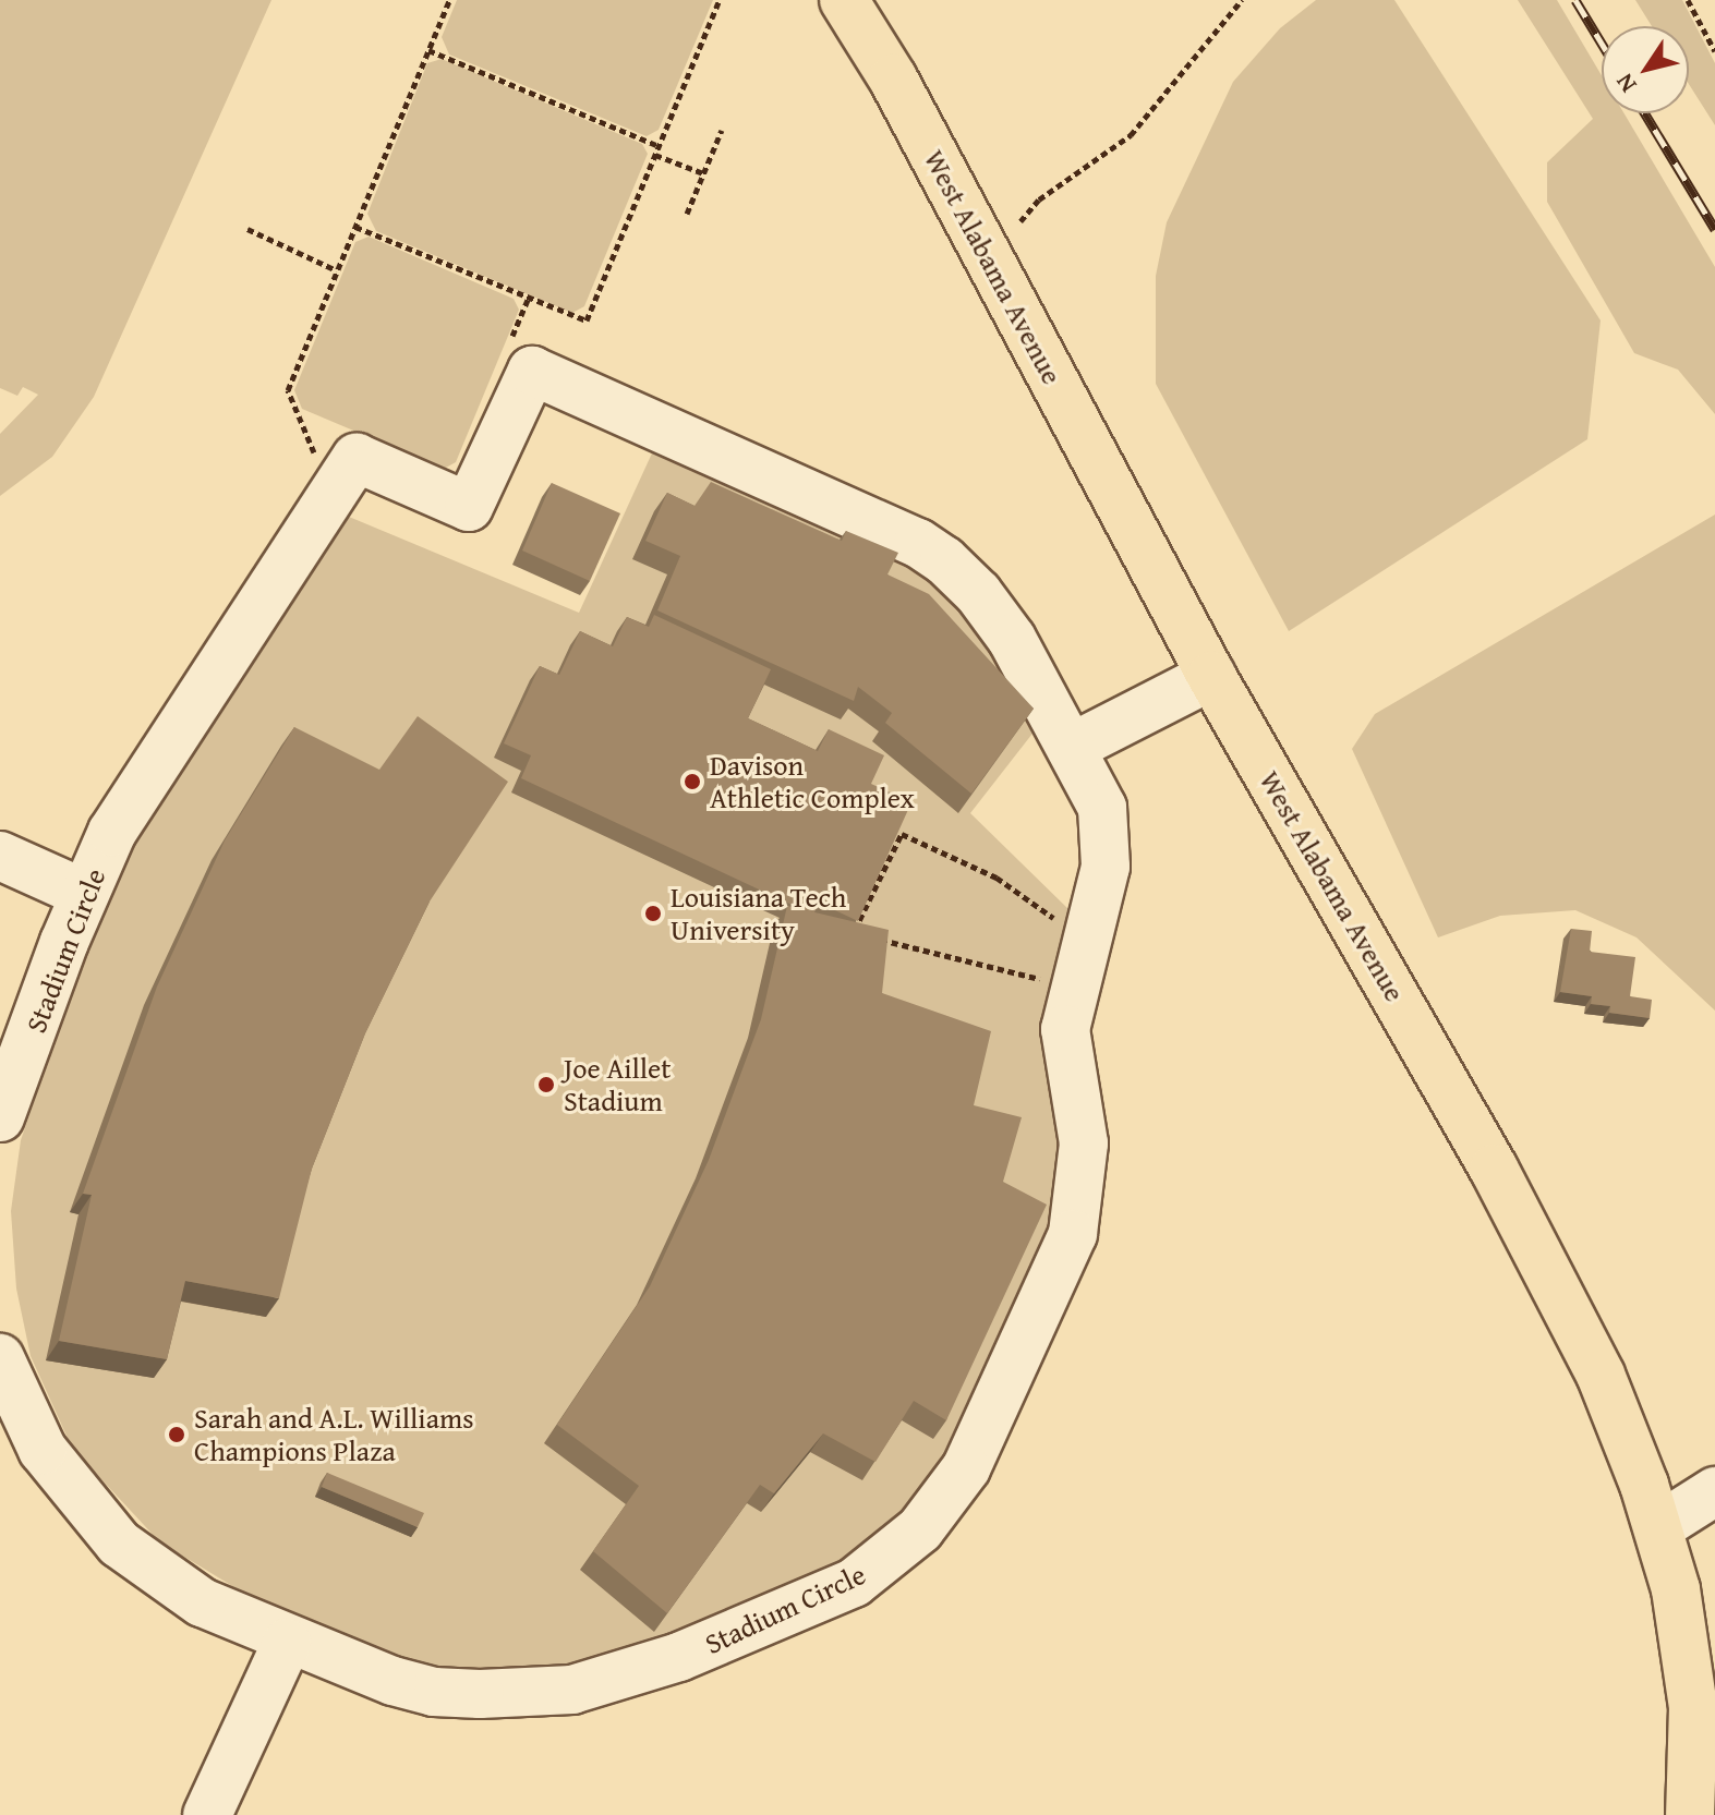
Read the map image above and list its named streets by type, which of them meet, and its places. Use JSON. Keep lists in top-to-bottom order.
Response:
{
  "streets": {
    "main road": ["West Alabama Avenue"],
    "street": ["Stadium Circle"]
  },
  "places": [
    "Davison Athletic Complex",
    "Louisiana Tech University",
    "Joe Aillet Stadium",
    "Sarah and A.L. Williams Champions Plaza"
  ],
  "north": "bottom left"
}
